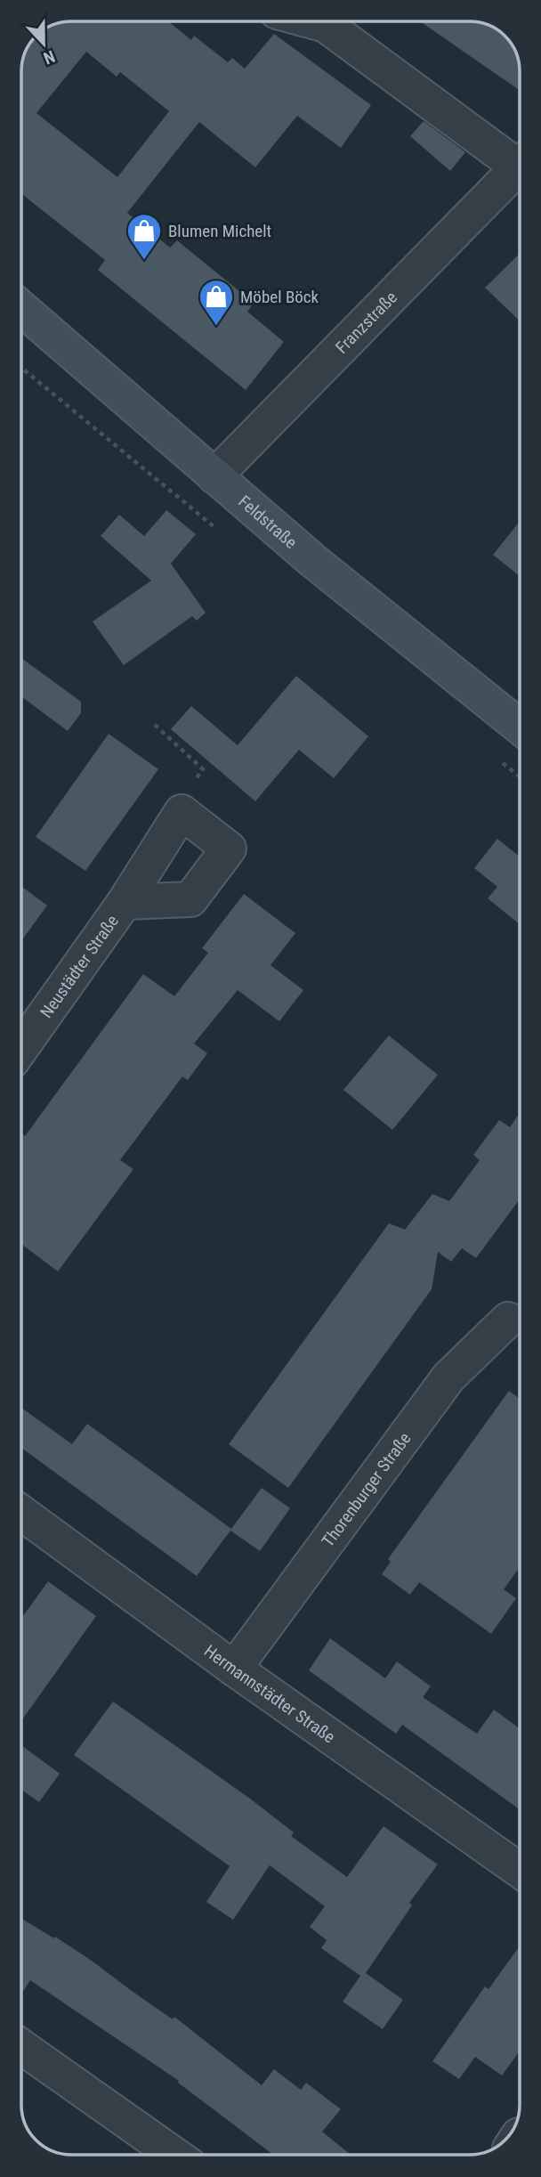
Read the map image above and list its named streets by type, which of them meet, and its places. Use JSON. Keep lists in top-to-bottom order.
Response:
{
  "streets": {
    "main road": ["Feldstraße"],
    "street": [
      "Franzstraße",
      "Neustädter Straße",
      "Thorenburger Straße",
      "Hermannstädter Straße"
    ]
  },
  "crossings": [
    ["Franzstraße", "Feldstraße"],
    ["Thorenburger Straße", "Hermannstädter Straße"]
  ],
  "places": {
    "shop": ["Blumen Michelt", "Möbel Böck"]
  },
  "north": "bottom"
}
